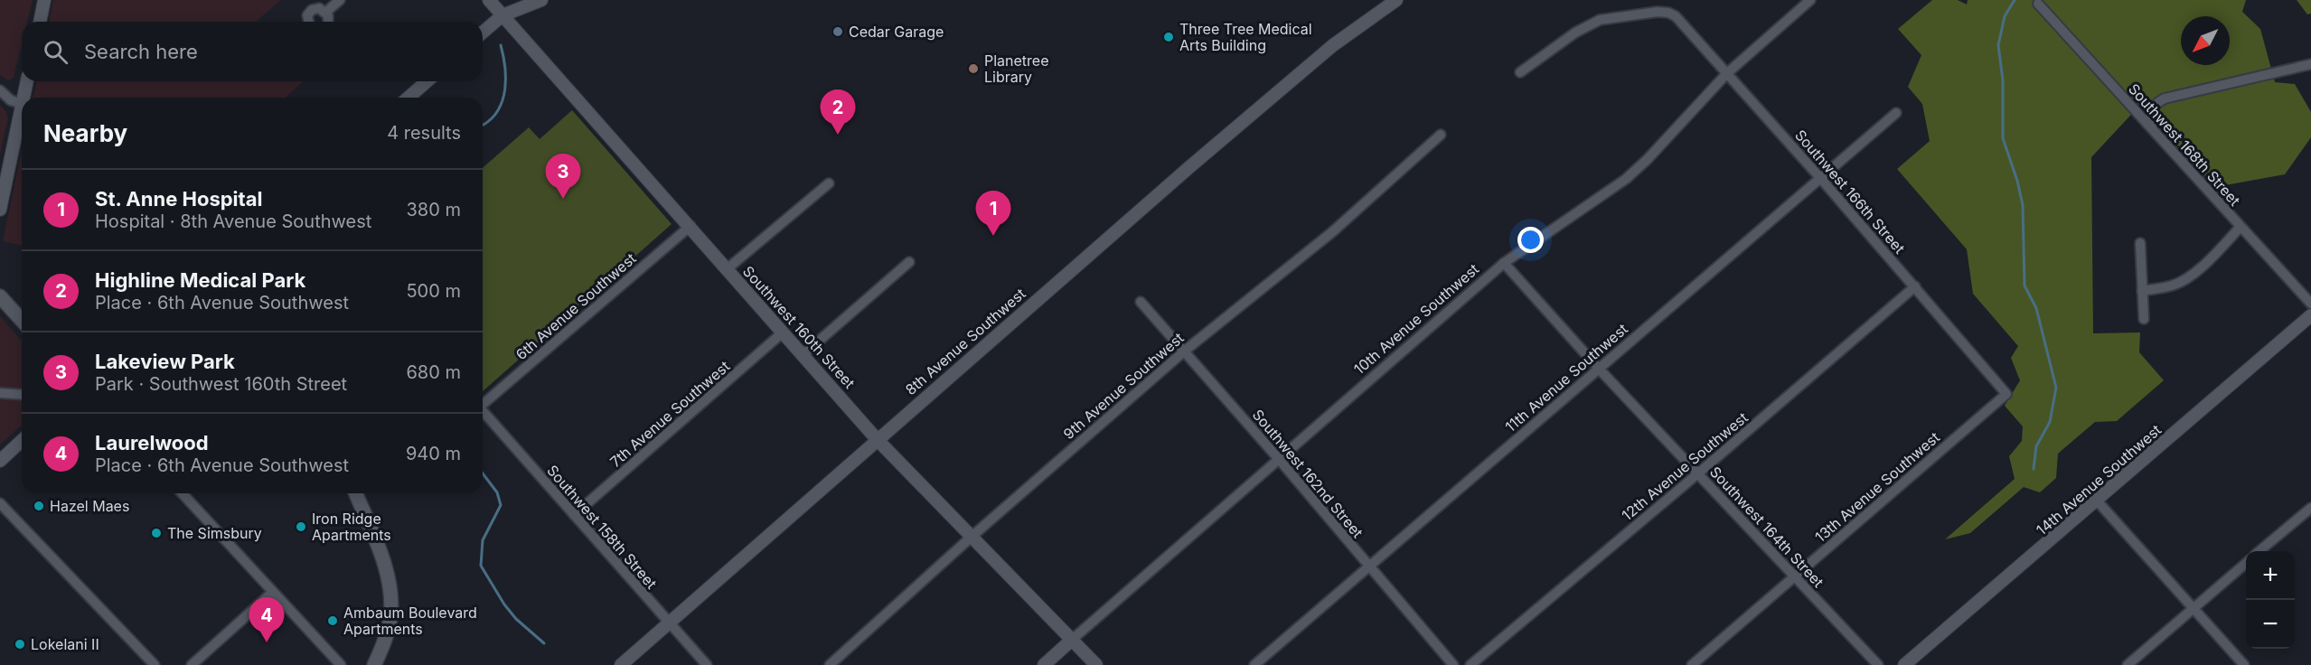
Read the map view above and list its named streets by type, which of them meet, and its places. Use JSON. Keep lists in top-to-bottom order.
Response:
{
  "streets": {
    "street": [
      "Southwest 168th Street",
      "Southwest 166th Street",
      "6th Avenue Southwest",
      "10th Avenue Southwest",
      "Southwest 160th Street",
      "8th Avenue Southwest",
      "11th Avenue Southwest",
      "9th Avenue Southwest",
      "7th Avenue Southwest",
      "12th Avenue Southwest",
      "Southwest 162nd Street",
      "14th Avenue Southwest",
      "13th Avenue Southwest",
      "Southwest 158th Street",
      "Southwest 164th Street"
    ]
  },
  "crossings": [
    ["Southwest 166th Street", "10th Avenue Southwest"],
    ["Southwest 166th Street", "11th Avenue Southwest"],
    ["Southwest 166th Street", "12th Avenue Southwest"],
    ["Southwest 166th Street", "13th Avenue Southwest"],
    ["6th Avenue Southwest", "Southwest 160th Street"],
    ["10th Avenue Southwest", "Southwest 160th Street"],
    ["10th Avenue Southwest", "Southwest 162nd Street"],
    ["10th Avenue Southwest", "Southwest 164th Street"],
    ["Southwest 160th Street", "8th Avenue Southwest"],
    ["Southwest 160th Street", "9th Avenue Southwest"],
    ["Southwest 160th Street", "7th Avenue Southwest"],
    ["8th Avenue Southwest", "Southwest 158th Street"],
    ["11th Avenue Southwest", "Southwest 162nd Street"],
    ["11th Avenue Southwest", "Southwest 164th Street"],
    ["9th Avenue Southwest", "Southwest 162nd Street"],
    ["7th Avenue Southwest", "Southwest 158th Street"],
    ["12th Avenue Southwest", "Southwest 164th Street"],
    ["13th Avenue Southwest", "Southwest 164th Street"]
  ],
  "places": [
    "Cedar Garage",
    "Three Tree Medical Arts Building",
    "Planetree Library",
    "Hazel Maes",
    "Iron Ridge Apartments",
    "The Simsbury",
    "Ambaum Boulevard Apartments",
    "Lokelani II"
  ],
  "north": "bottom left",
  "page": {
    "search": "Search here",
    "pins": [
      "2",
      "3",
      "1",
      "4"
    ],
    "heading": ["Nearby", "4 results"],
    "list": [
      {
        "mark": "1",
        "name": "St. Anne Hospital",
        "note": "Hospital · 8th Avenue Southwest",
        "value": "380 m"
      },
      {
        "mark": "2",
        "name": "Highline Medical Park",
        "note": "Place · 6th Avenue Southwest",
        "value": "500 m"
      },
      {
        "mark": "3",
        "name": "Lakeview Park",
        "note": "Park · Southwest 160th Street",
        "value": "680 m"
      },
      {
        "mark": "4",
        "name": "Laurelwood",
        "note": "Place · 6th Avenue Southwest",
        "value": "940 m"
      }
    ],
    "map_buttons": ["+", "−"]
  }
}
